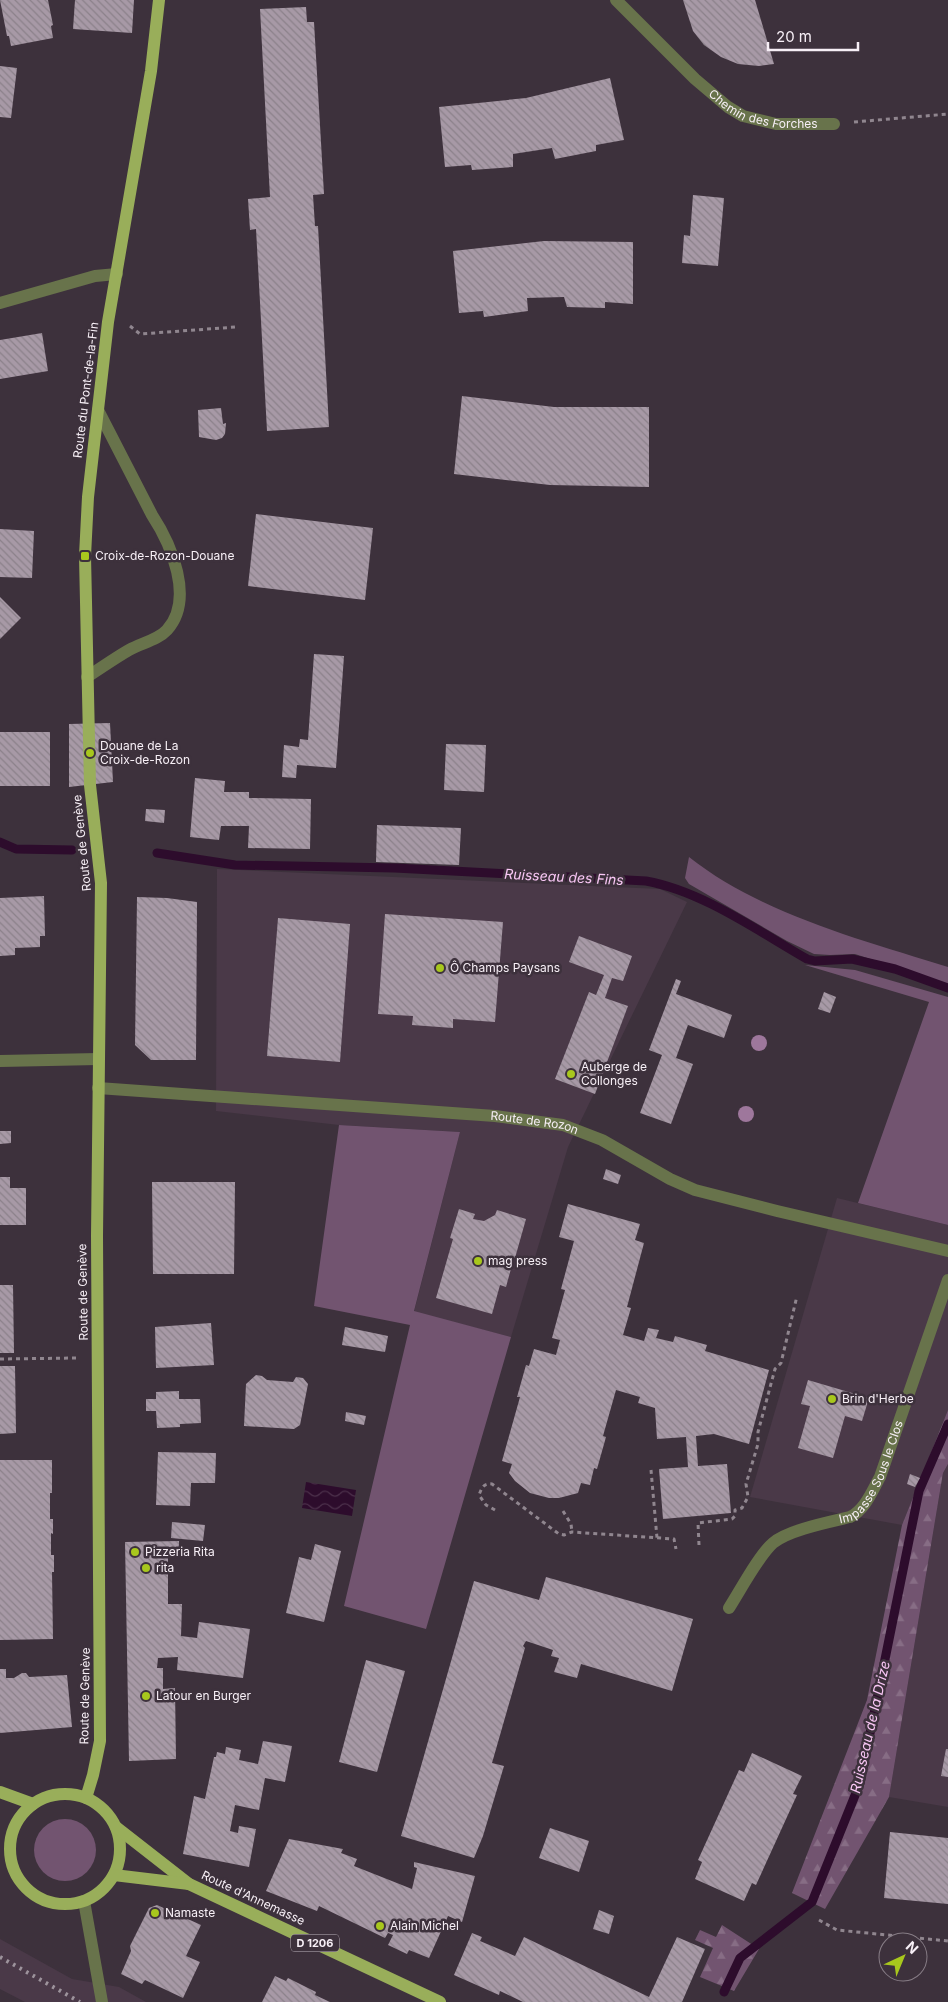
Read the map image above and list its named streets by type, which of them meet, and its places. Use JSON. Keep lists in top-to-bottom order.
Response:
{
  "streets": {
    "main road": [
      "Route du Pont-de-la-Fin",
      "Route de Genève",
      "Route d'Annemasse",
      "D 1206"
    ],
    "street": ["Chemin des Forches", "Route de Rozon", "Impasse Sous le Clos"]
  },
  "crossings": [
    ["Route du Pont-de-la-Fin", "Route de Genève"],
    ["Route de Genève", "Route de Rozon"],
    ["Route de Genève", "Route d'Annemasse"]
  ],
  "water": ["Ruisseau des Fins", "Ruisseau de la Drize"],
  "places": {
    "transit": ["Croix-de-Rozon-Douane"],
    "other": [
      "Douane de La Croix-de-Rozon",
      "Ô Champs Paysans",
      "Auberge de Collonges",
      "mag press",
      "Brin d'Herbe",
      "Pizzeria Rita",
      "rita",
      "Latour en Burger",
      "Namaste",
      "Alain Michel"
    ]
  },
  "scale_bar": "20 m",
  "north": "top right"
}
